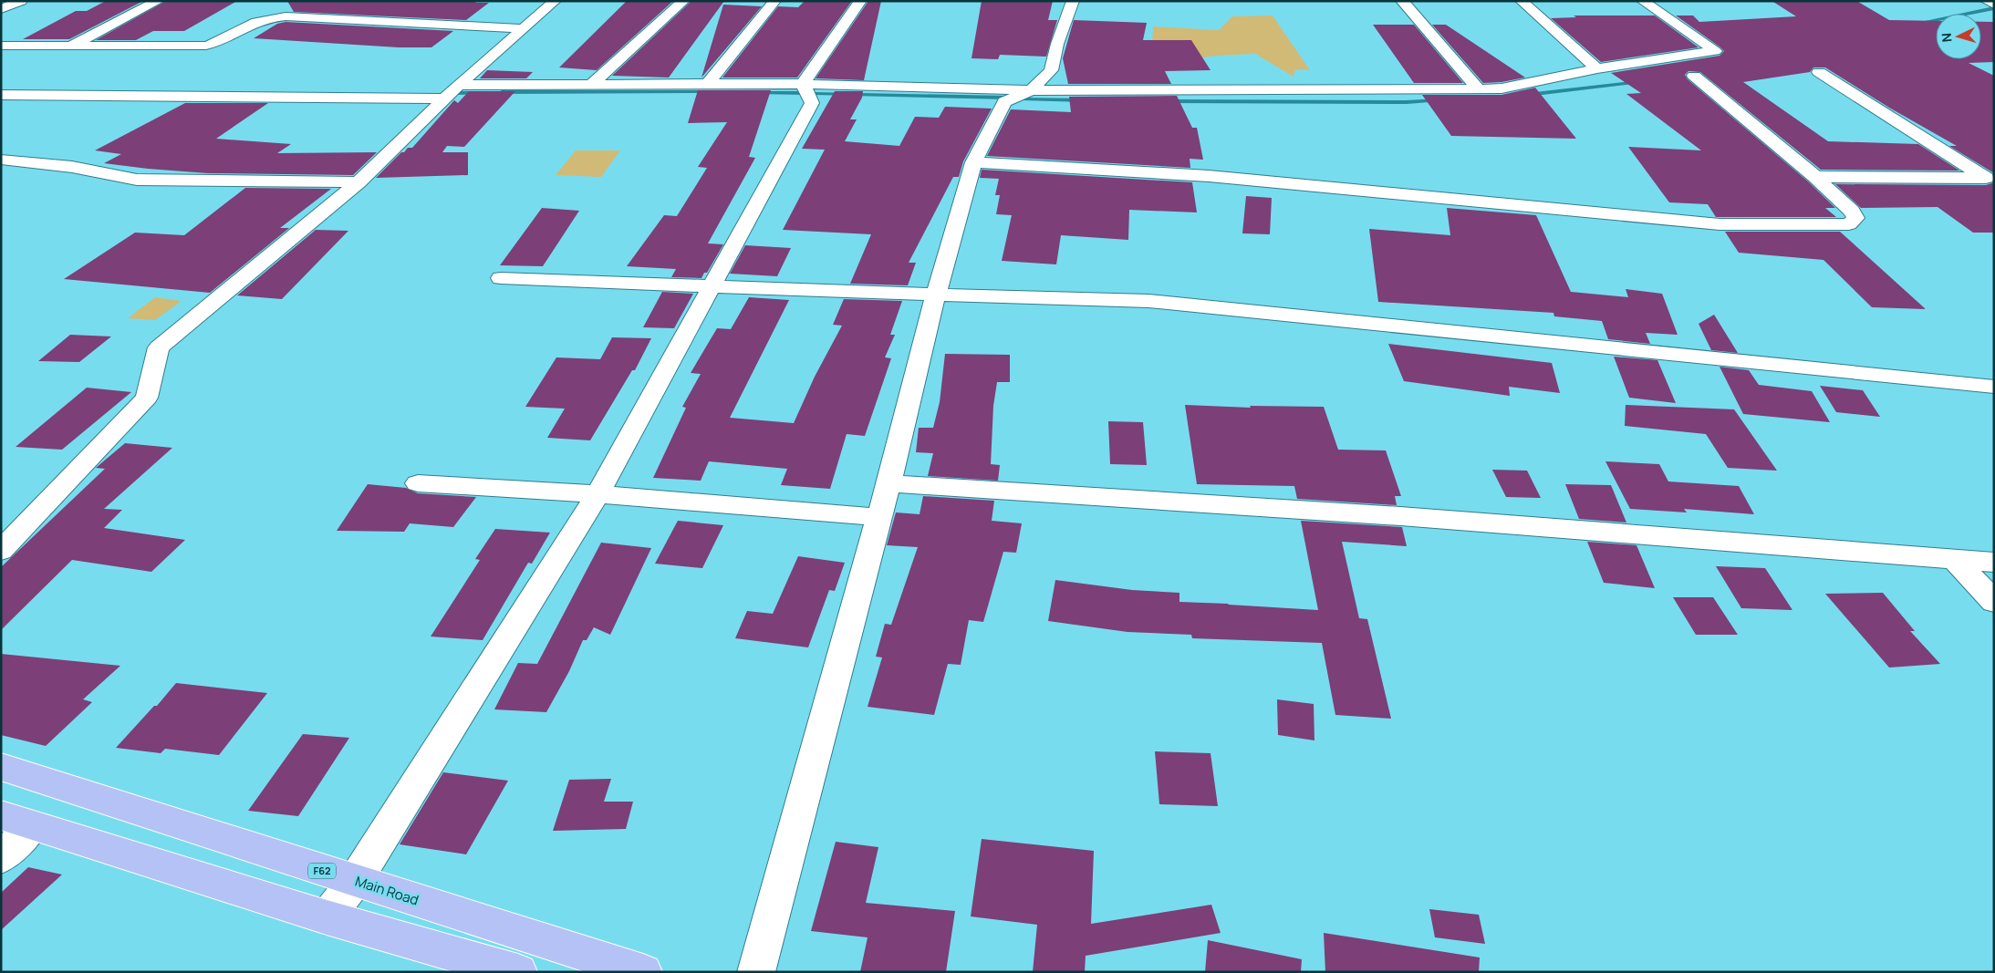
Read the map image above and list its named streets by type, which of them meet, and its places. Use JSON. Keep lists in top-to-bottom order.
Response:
{
  "streets": {
    "main road": ["F62", "Main Road"]
  },
  "north": "left"
}
